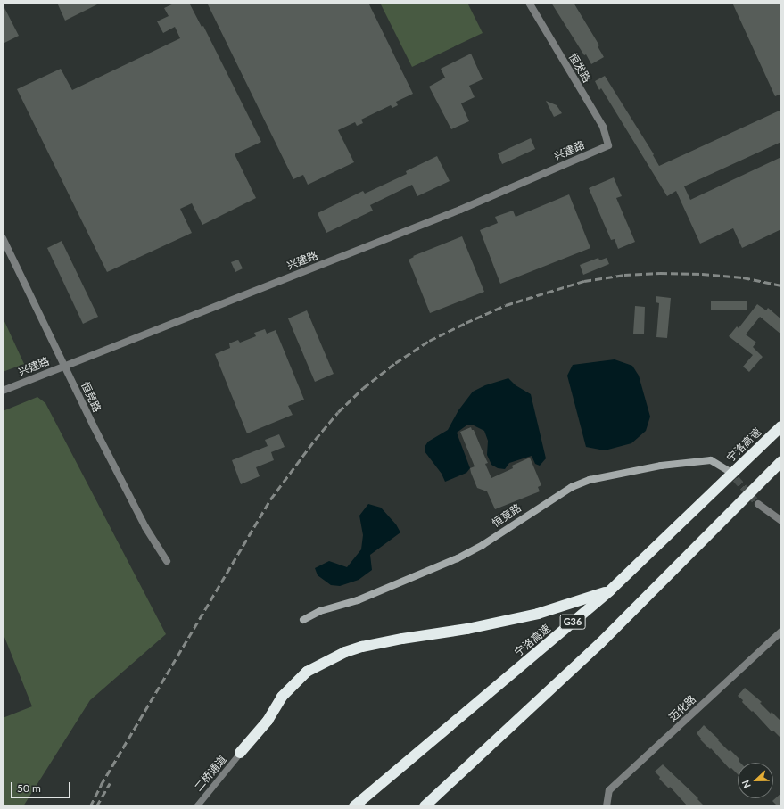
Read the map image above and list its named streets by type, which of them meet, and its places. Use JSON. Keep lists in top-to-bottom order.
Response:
{
  "streets": {
    "highway": ["宁洛高速", "G36"],
    "main road": ["恒竞路"],
    "street": [
      "恒发路",
      "兴建路",
      "迈化路",
      "二桥通道"
    ]
  },
  "crossings": [
    ["恒发路", "兴建路"],
    ["兴建路", "恒竞路"]
  ],
  "scale_bar": "50 m",
  "north": "left"
}
